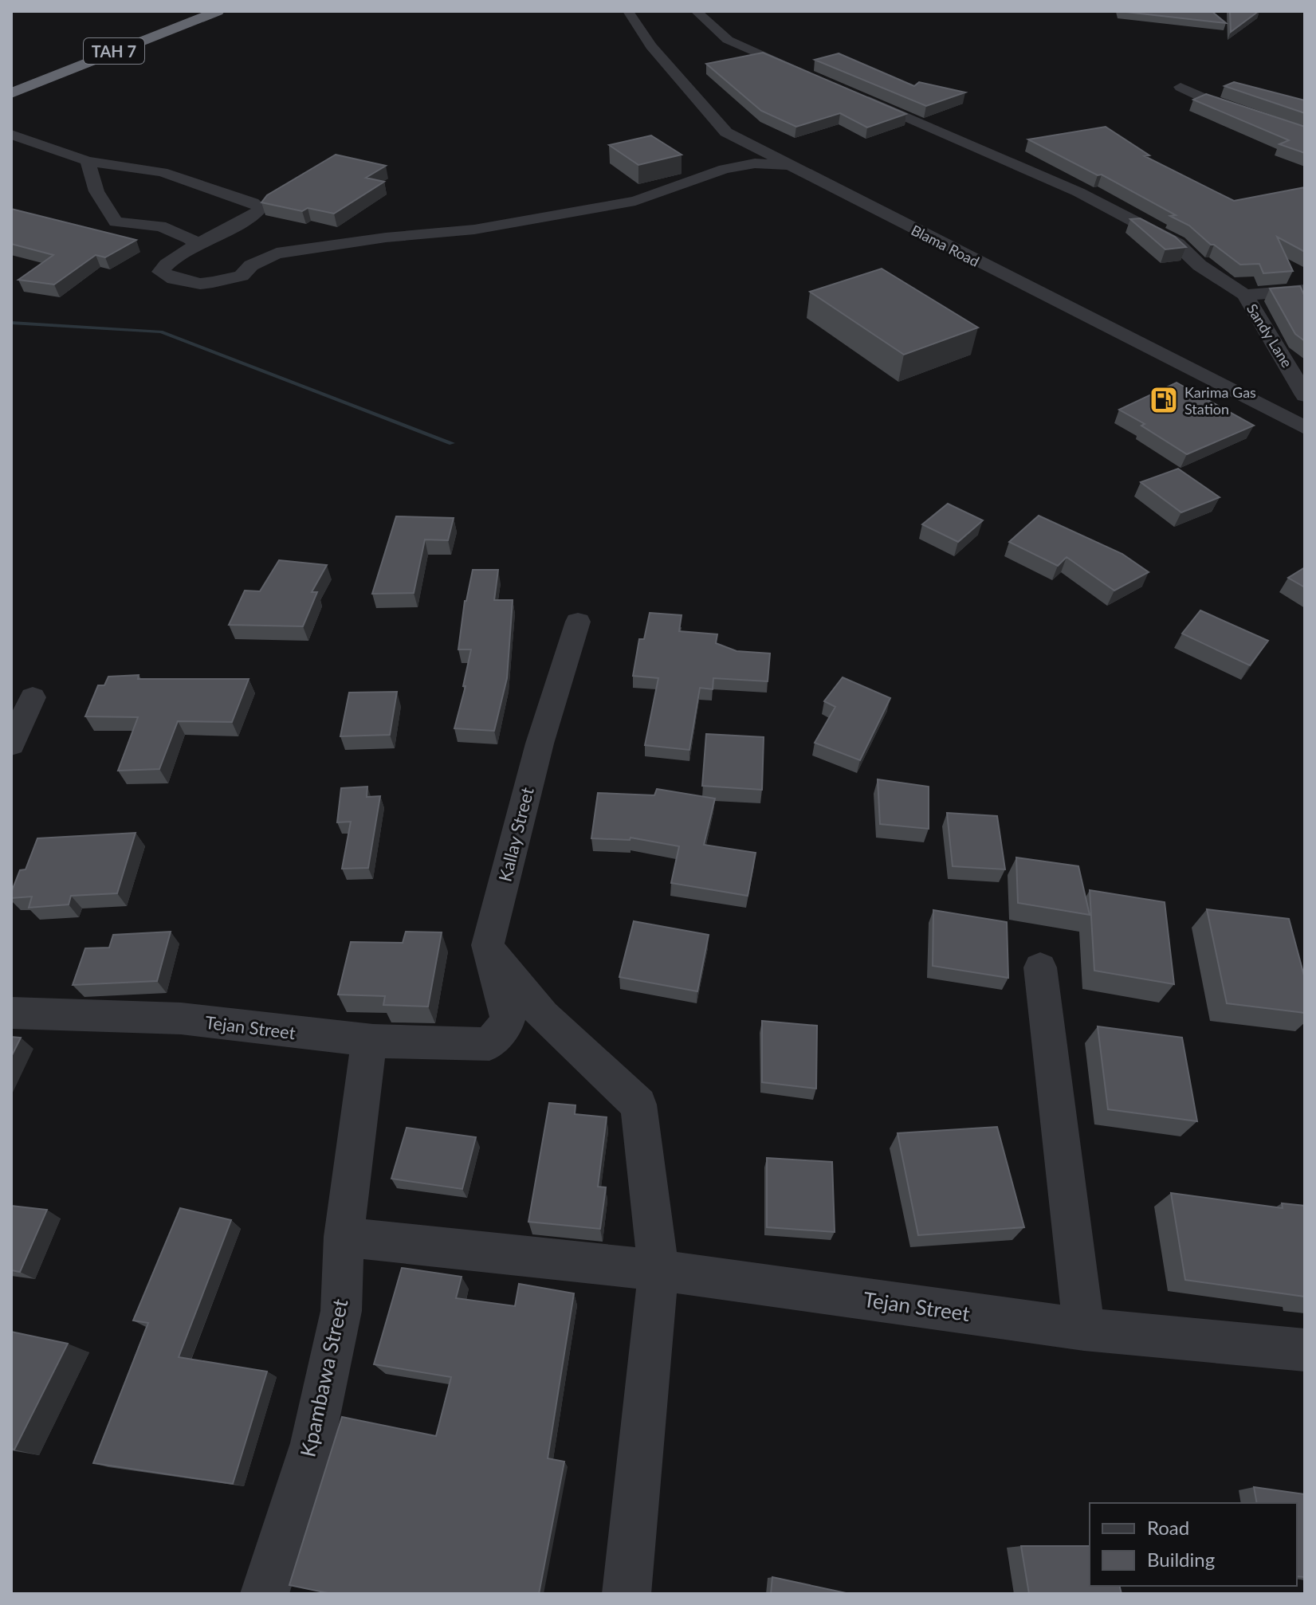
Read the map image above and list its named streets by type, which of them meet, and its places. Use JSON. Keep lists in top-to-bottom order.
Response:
{
  "streets": {
    "highway": ["TAH 7"],
    "street": [
      "Blama Road",
      "Sandy Lane",
      "Kallay Street",
      "Tejan Street",
      "Kpambawa Street"
    ]
  },
  "crossings": [
    ["Kallay Street", "Tejan Street"],
    ["Tejan Street", "Kpambawa Street"]
  ],
  "places": {
    "fuel station": ["Karima Gas Station"]
  },
  "legend": ["Road", "Building"]
}
